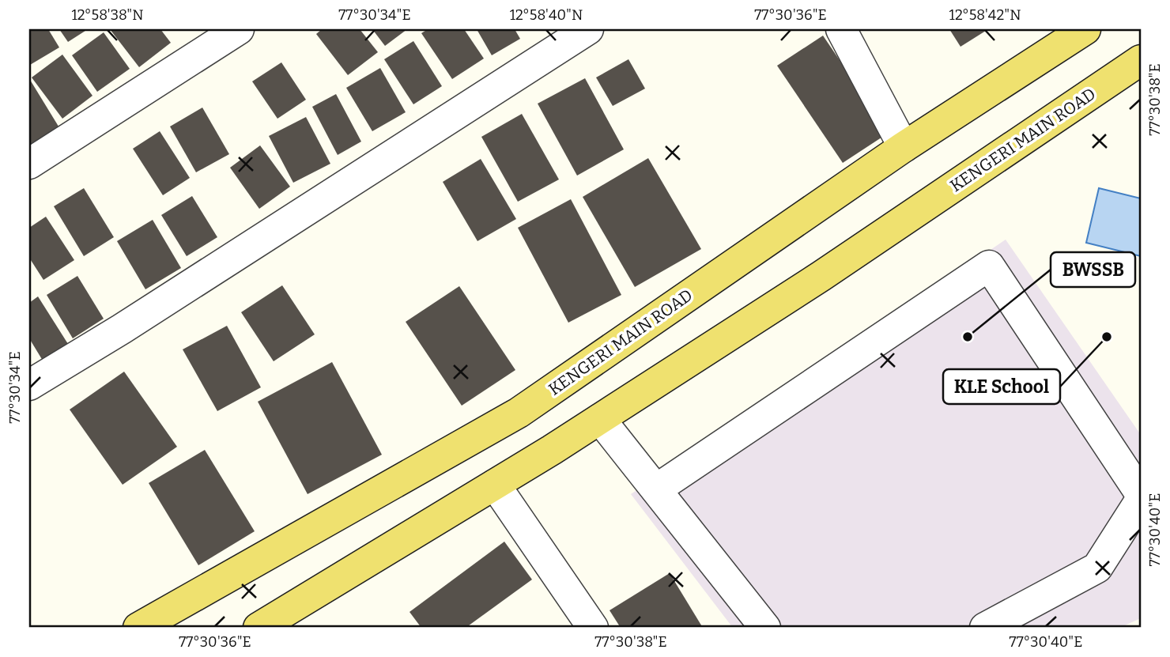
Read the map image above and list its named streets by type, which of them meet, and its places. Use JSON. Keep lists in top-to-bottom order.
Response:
{
  "streets": {
    "main road": ["KENGERI MAIN ROAD"]
  },
  "places": ["BWSSB", "KLE School"],
  "coordinates": [
    "12°58'38\"N",
    "77°30'34\"E",
    "12°58'40\"N",
    "77°30'36\"E",
    "12°58'42\"N",
    "77°30'38\"E",
    "77°30'40\"E"
  ]
}
